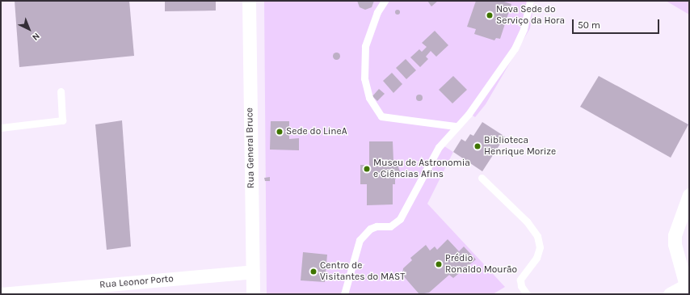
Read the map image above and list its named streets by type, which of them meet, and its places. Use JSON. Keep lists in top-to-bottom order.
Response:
{
  "streets": {
    "street": ["Rua General Bruce", "Rua Leonor Porto"]
  },
  "crossings": [
    ["Rua General Bruce", "Rua Leonor Porto"]
  ],
  "places": [
    "Nova Sede do Serviço da Hora",
    "Sede do LineA",
    "Biblioteca Henrique Morize",
    "Museu de Astronomia e Ciências Afins",
    "Prédio Ronaldo Mourão",
    "Centro de Visitantes do MAST"
  ],
  "scale_bar": "50 m",
  "north": "bottom right"
}
